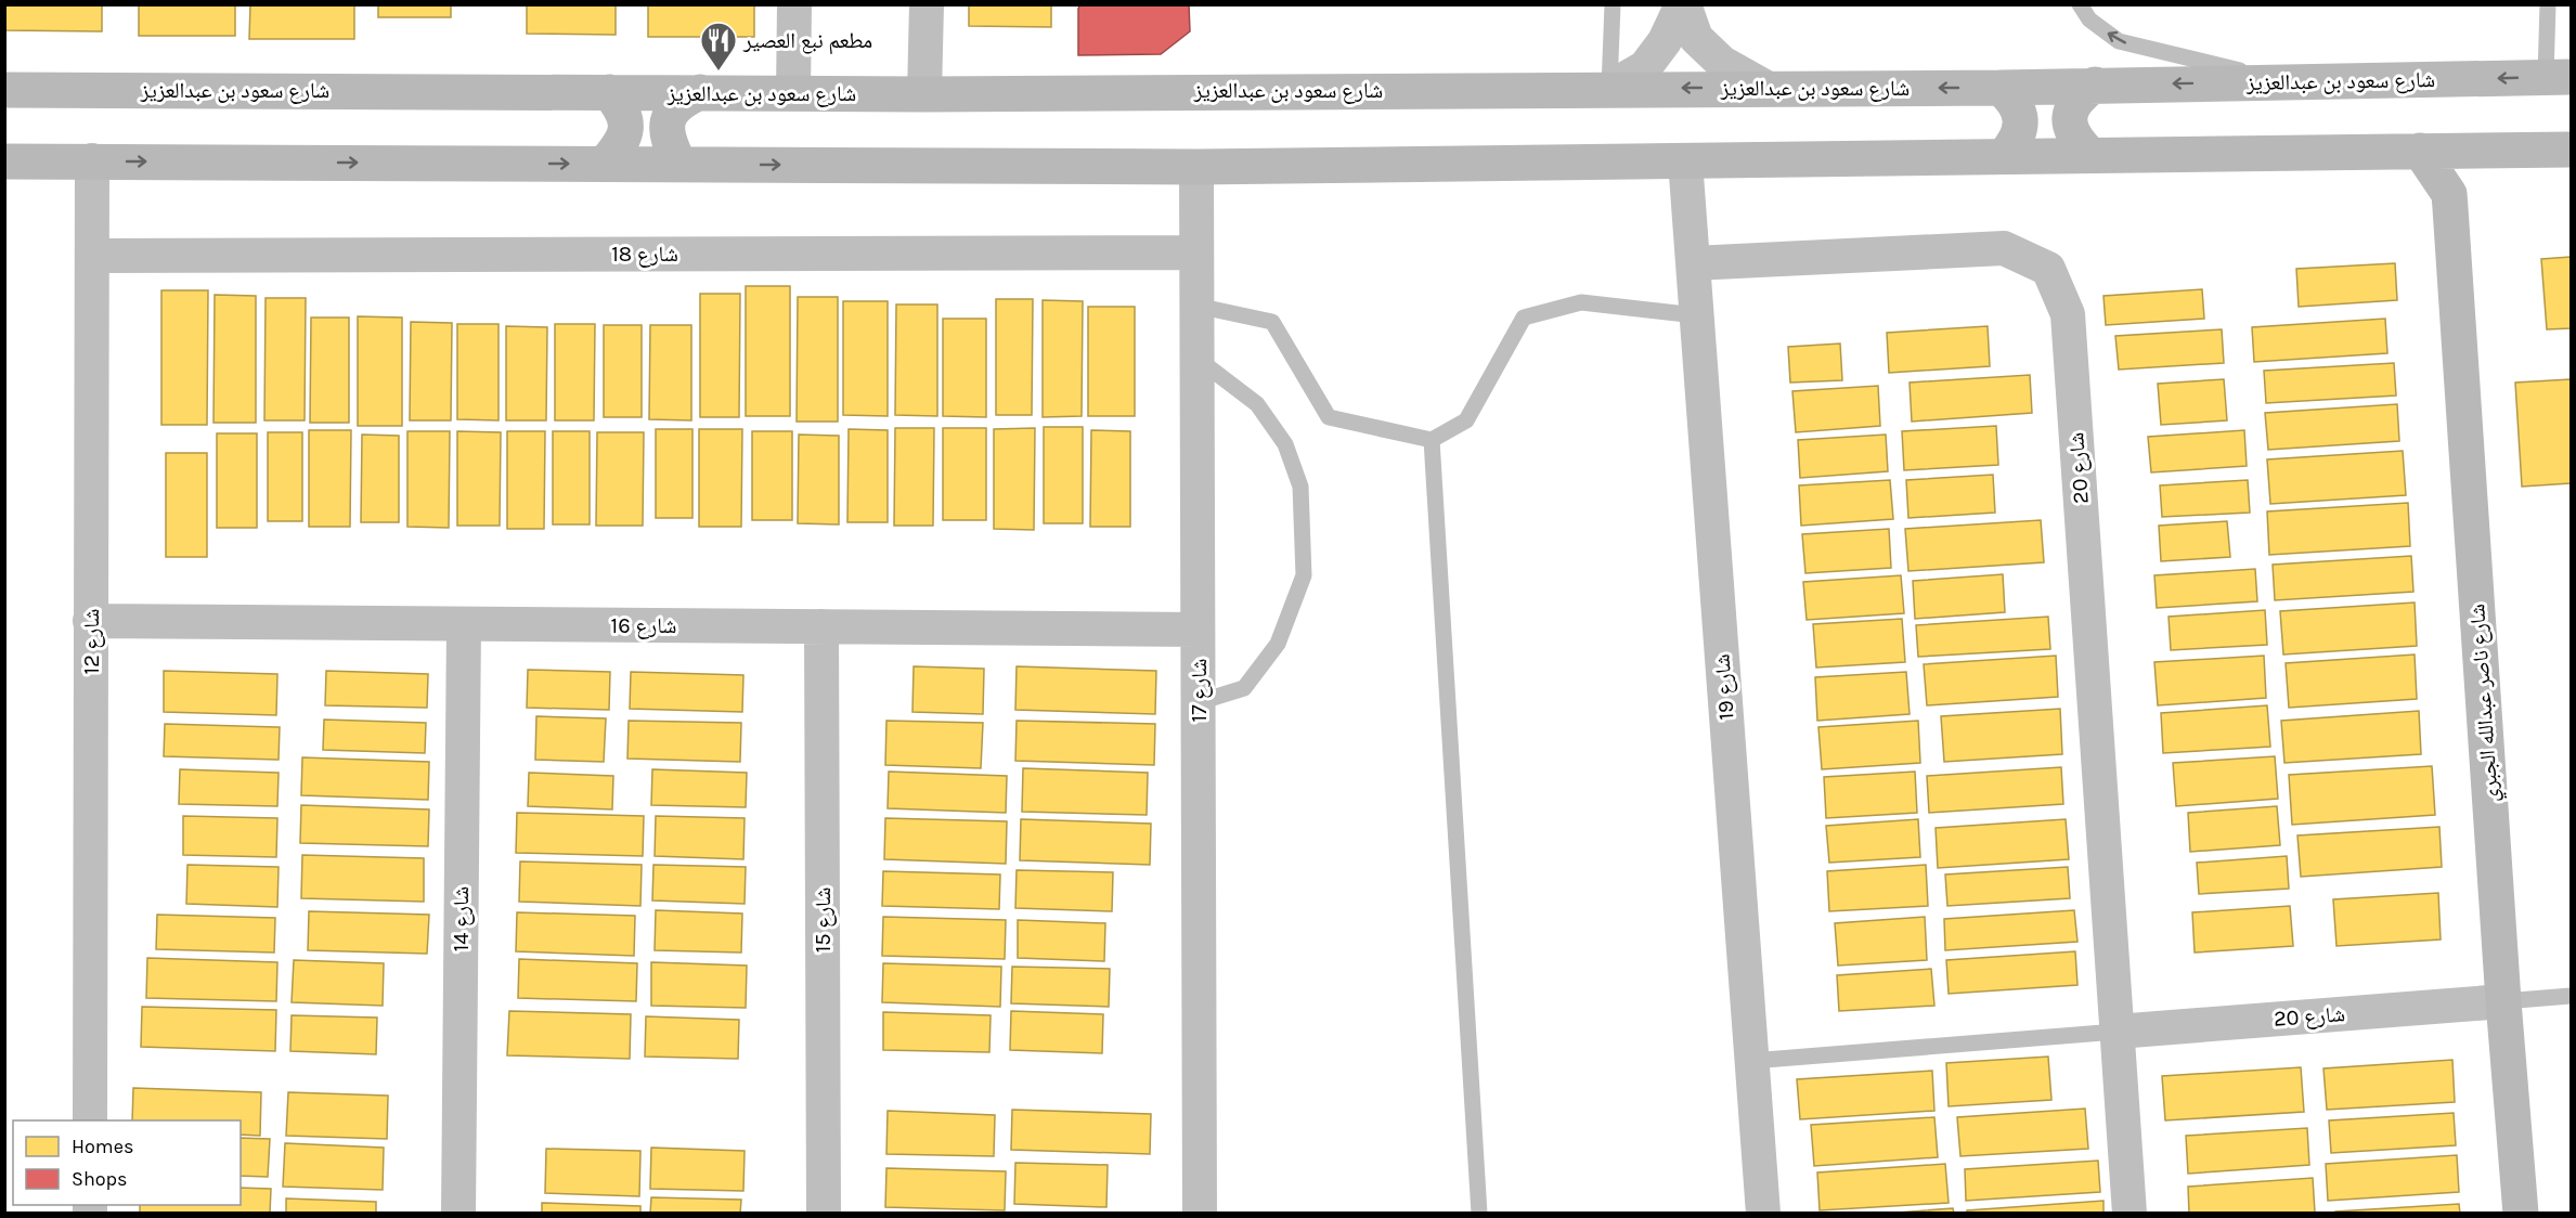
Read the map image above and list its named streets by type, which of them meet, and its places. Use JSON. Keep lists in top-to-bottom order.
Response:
{
  "streets": {
    "main road": ["شارع سعود بن عبدالعزيز", "شارع ناصر عبدالله الجبري"],
    "street": [
      "شارع 18",
      "شارع 20",
      "شارع 16",
      "شارع 12",
      "شارع 19",
      "شارع 17",
      "شارع 14",
      "شارع 15"
    ]
  },
  "crossings": [
    ["شارع 18", "شارع 12"],
    ["شارع 18", "شارع 17"],
    ["شارع 20", "شارع 19"],
    ["شارع 20", "شارع ناصر عبدالله الجبري"],
    ["شارع 16", "شارع 12"],
    ["شارع 16", "شارع 17"],
    ["شارع 16", "شارع 14"],
    ["شارع 16", "شارع 15"]
  ],
  "places": {
    "restaurant": ["مطعم نبع العصير"]
  },
  "legend": ["Homes", "Shops"]
}
